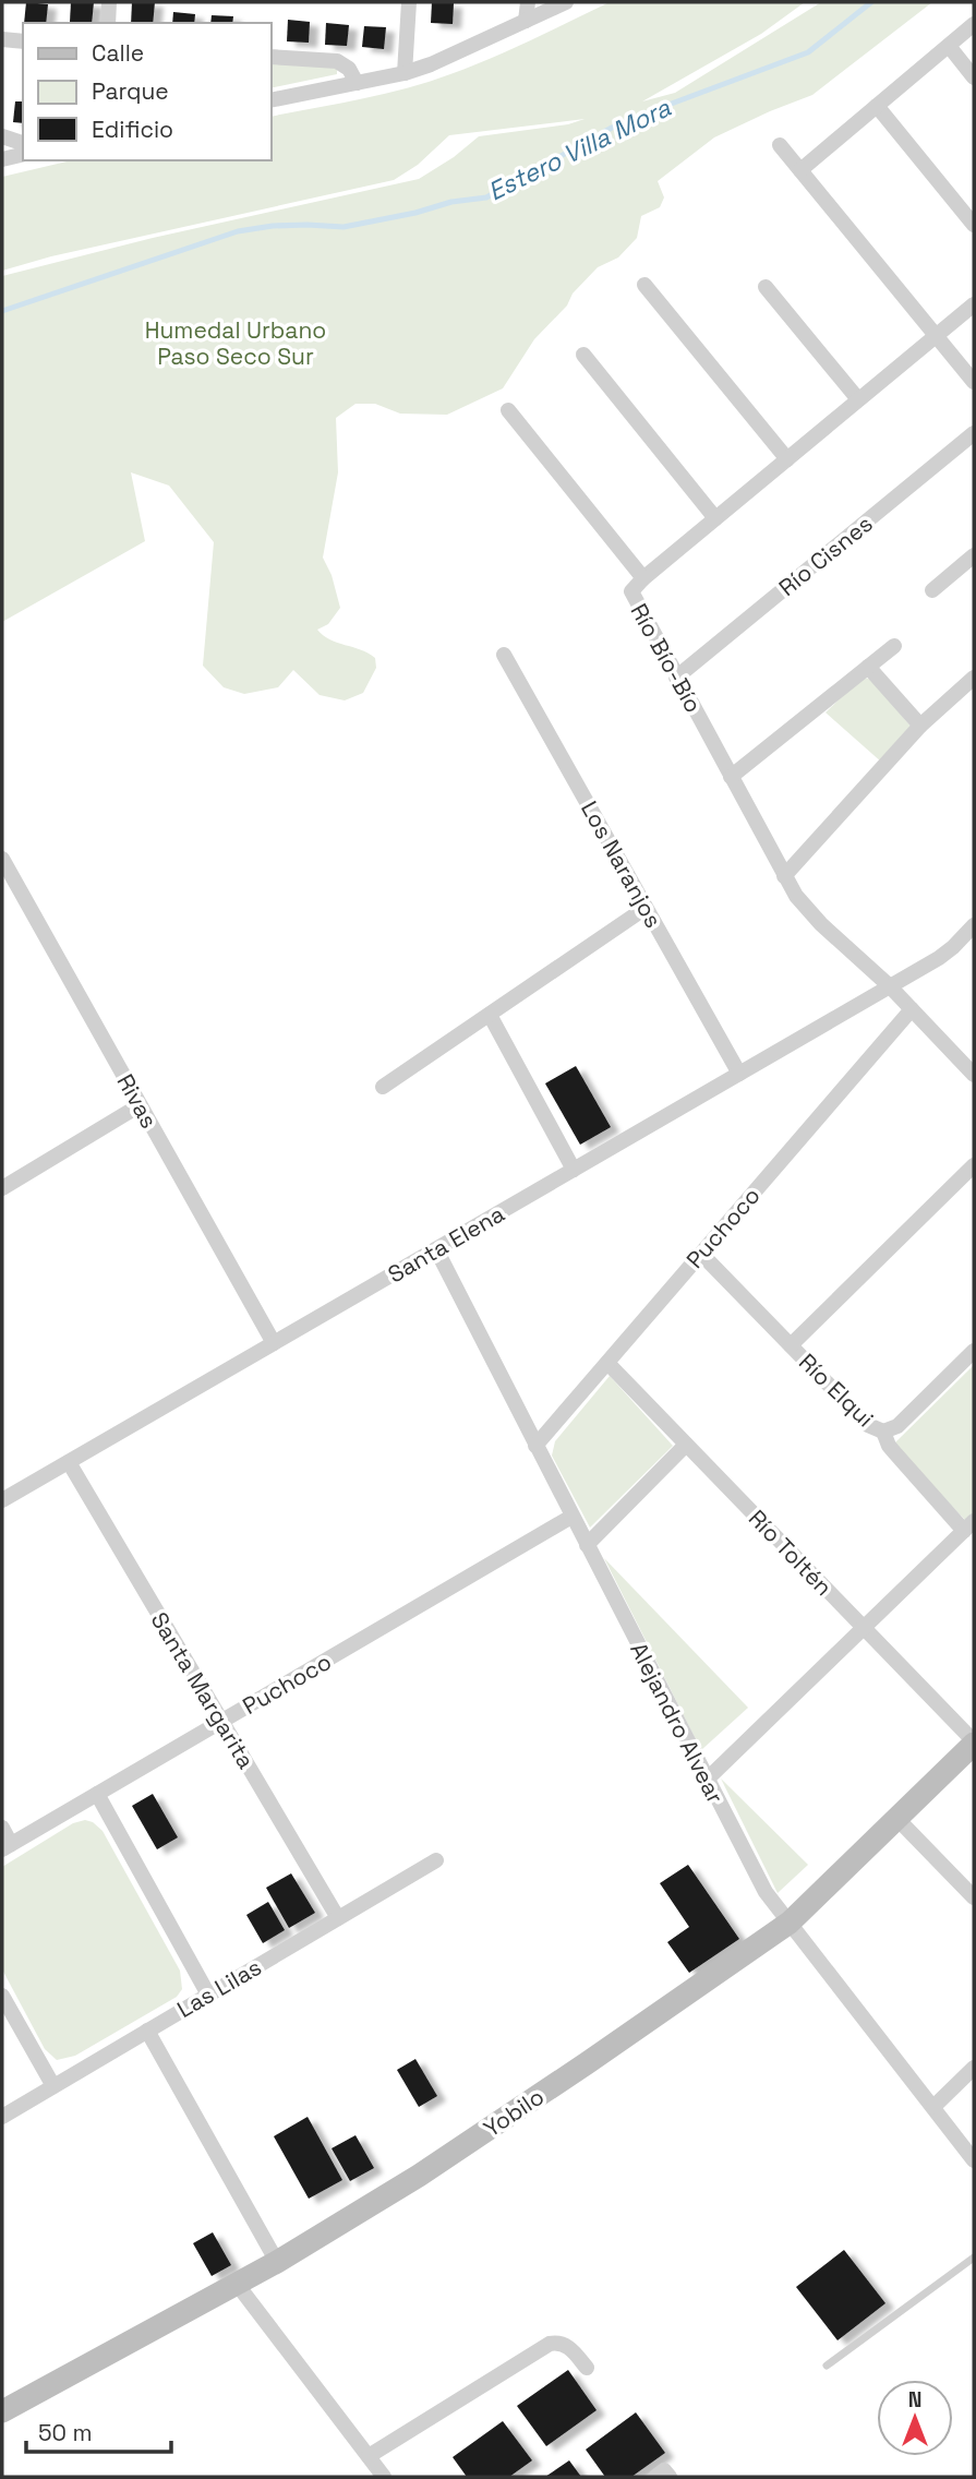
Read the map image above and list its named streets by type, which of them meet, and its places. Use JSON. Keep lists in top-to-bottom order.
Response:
{
  "streets": {
    "main road": ["Yobilo"],
    "street": [
      "Río Cisnes",
      "Río Bío-Bío",
      "Los Naranjos",
      "Rivas",
      "Puchoco",
      "Santa Elena",
      "Río Elqui",
      "Río Toltén",
      "Santa Margarita",
      "Alejandro Alvear",
      "Las Lilas"
    ]
  },
  "crossings": [
    ["Río Cisnes", "Río Bío-Bío"],
    ["Río Bío-Bío", "Puchoco"],
    ["Río Bío-Bío", "Santa Elena"],
    ["Los Naranjos", "Santa Elena"],
    ["Rivas", "Santa Elena"],
    ["Puchoco", "Río Elqui"],
    ["Puchoco", "Río Toltén"],
    ["Puchoco", "Santa Margarita"],
    ["Puchoco", "Alejandro Alvear"],
    ["Santa Elena", "Santa Margarita"],
    ["Santa Elena", "Alejandro Alvear"],
    ["Río Toltén", "Yobilo"],
    ["Santa Margarita", "Las Lilas"],
    ["Alejandro Alvear", "Yobilo"]
  ],
  "water": ["Estero Villa Mora"],
  "parks": ["Humedal Urbano Paso Seco Sur"],
  "legend": ["Calle", "Parque", "Edificio"],
  "scale_bar": "50 m",
  "north": "top"
}
